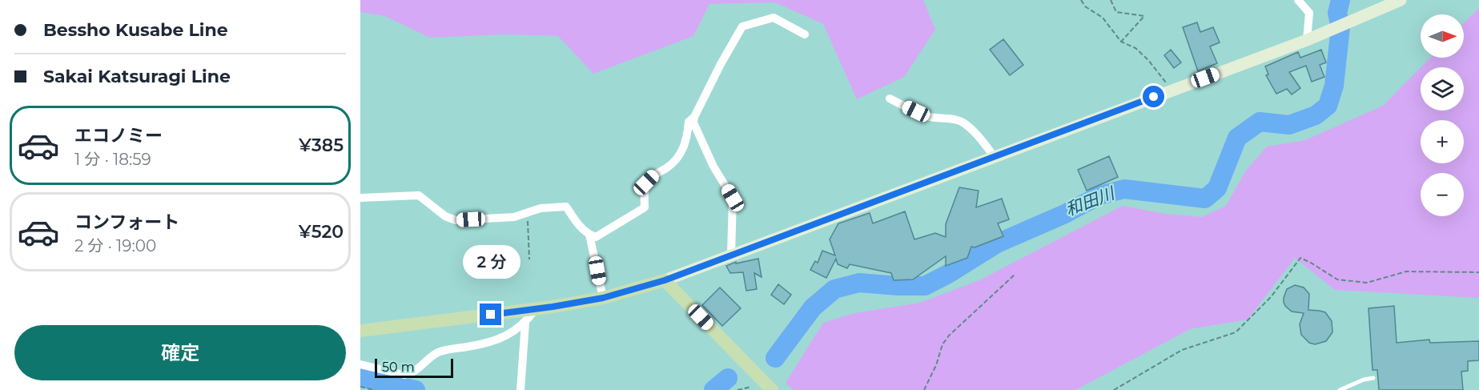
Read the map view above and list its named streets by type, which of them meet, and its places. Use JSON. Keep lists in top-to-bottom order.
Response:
{
  "water": ["和田川"],
  "scale_bar": "50 m",
  "north": "right",
  "page": {
    "banner": ["Bessho Kusabe Line", "Sakai Katsuragi Line"],
    "map_buttons": ["+", "−"],
    "list": [
      {
        "name": "エコノミー",
        "note": "1 分 · 18:59",
        "value": "¥385"
      },
      {
        "name": "コンフォート",
        "note": "2 分 · 19:00",
        "value": "¥520"
      }
    ],
    "bubble": "2 分",
    "buttons": "確定",
    "scale": "50 m"
  }
}
